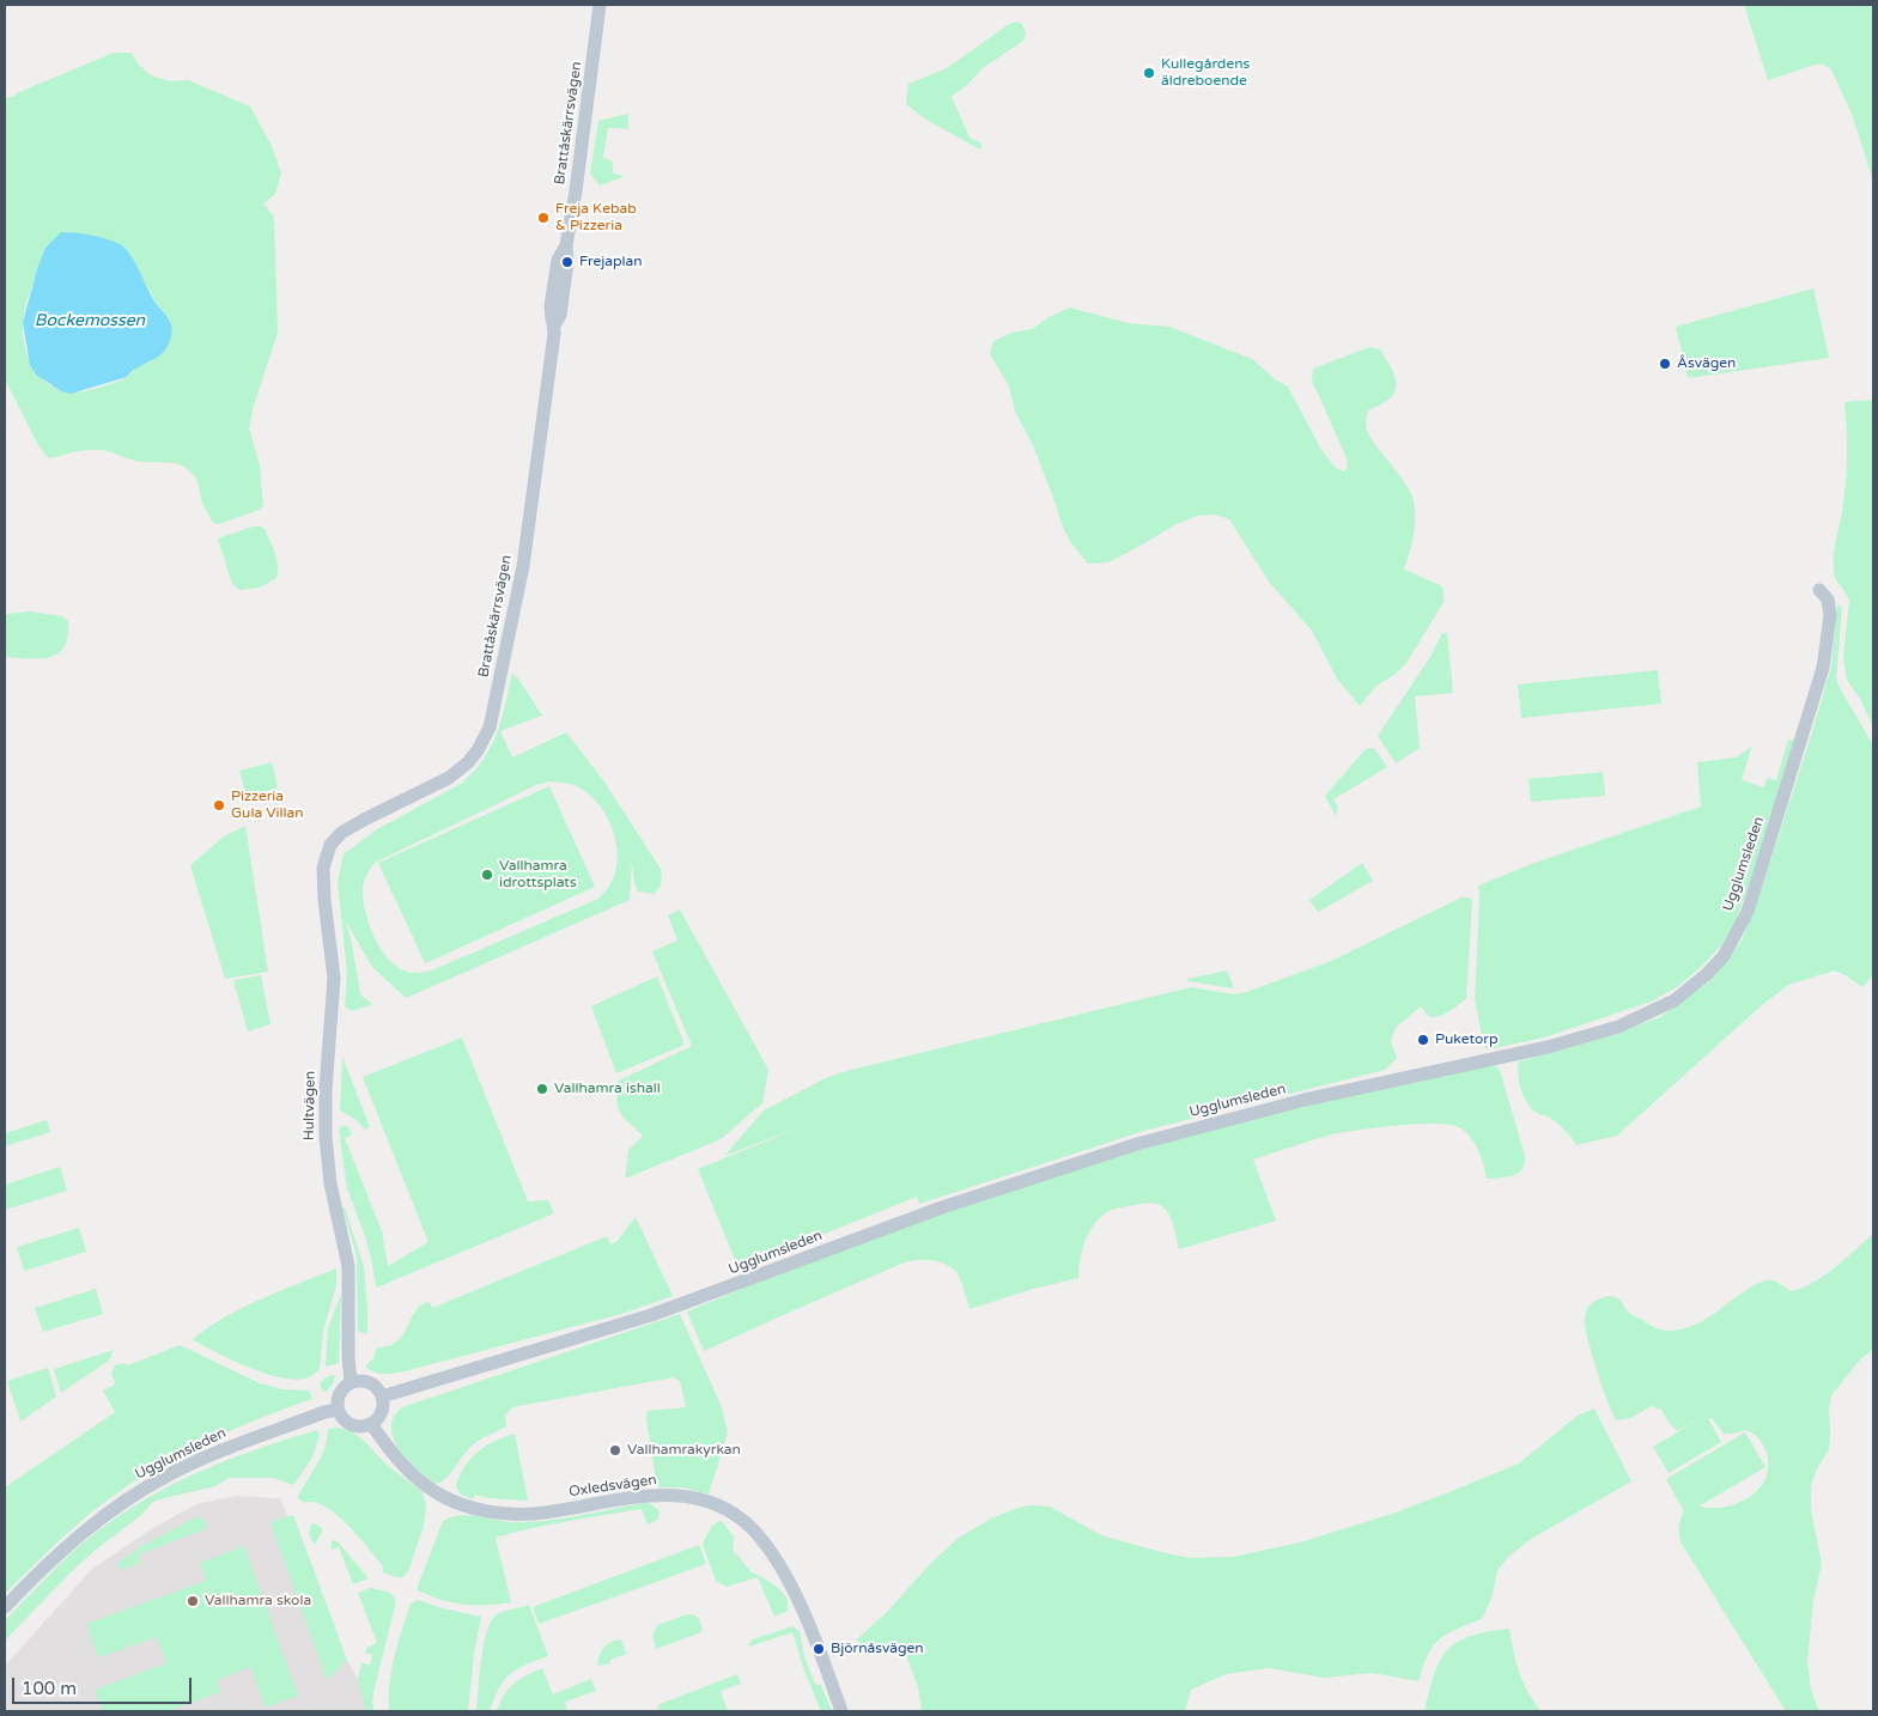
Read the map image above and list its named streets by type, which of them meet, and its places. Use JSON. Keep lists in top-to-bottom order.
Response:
{
  "streets": {
    "street": [
      "Brattåskärrsvägen",
      "Ugglumsleden",
      "Hultvägen",
      "Oxledsvägen"
    ]
  },
  "crossings": [
    ["Brattåskärrsvägen", "Hultvägen"],
    ["Ugglumsleden", "Hultvägen"],
    ["Ugglumsleden", "Oxledsvägen"],
    ["Hultvägen", "Oxledsvägen"]
  ],
  "water": ["Bockemossen"],
  "places": [
    "Kullegårdens äldreboende",
    "Freja Kebab & Pizzeria",
    "Frejaplan",
    "Åsvägen",
    "Pizzeria Gula Villan",
    "Vallhamra idrottsplats",
    "Puketorp",
    "Vallhamra ishall",
    "Vallhamrakyrkan",
    "Vallhamra skola",
    "Björnåsvägen"
  ],
  "scale_bar": "100 m"
}
